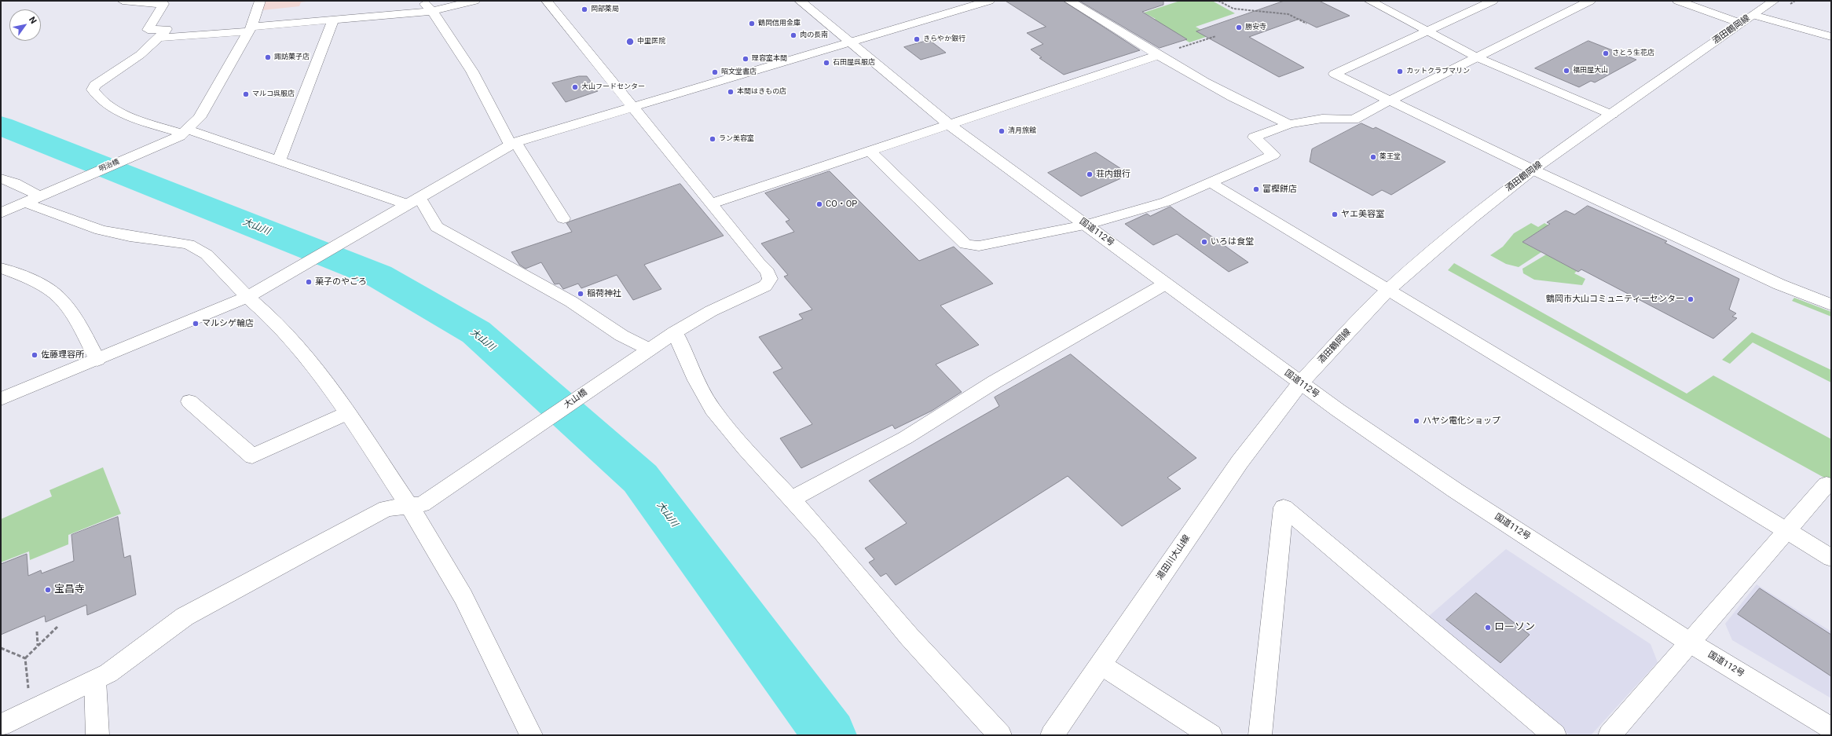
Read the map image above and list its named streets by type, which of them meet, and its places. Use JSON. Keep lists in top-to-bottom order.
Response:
{
  "streets": {
    "main road": [
      "酒田鶴岡線",
      "明治橋",
      "国道112号",
      "大山橋",
      "湯田川大山線"
    ]
  },
  "crossings": [
    ["酒田鶴岡線", "国道112号"],
    ["酒田鶴岡線", "湯田川大山線"],
    ["国道112号", "湯田川大山線"]
  ],
  "water": ["大山川"],
  "places": [
    "岡部薬局",
    "鶴岡信用金庫",
    "勝安寺",
    "肉の長南",
    "きらやか銀行",
    "中里医院",
    "さとう生花店",
    "諏訪菓子店",
    "理容室本間",
    "石田屋呉服店",
    "福田屋大山",
    "カットクラブマリン",
    "昭文堂書店",
    "大山フードセンター",
    "本間はきもの店",
    "マルコ呉服店",
    "清月旅館",
    "ラン美容室",
    "薬王堂",
    "荘内銀行",
    "富樫餅店",
    "CO・OP",
    "ヤエ美容室",
    "いろは食堂",
    "菓子のやごろ",
    "稲荷神社",
    "鶴岡市大山コミュニティーセンター",
    "マルシゲ輪店",
    "佐藤理容所",
    "ハヤシ電化ショップ",
    "宝昌寺",
    "ローソン"
  ],
  "north": "top right"
}
